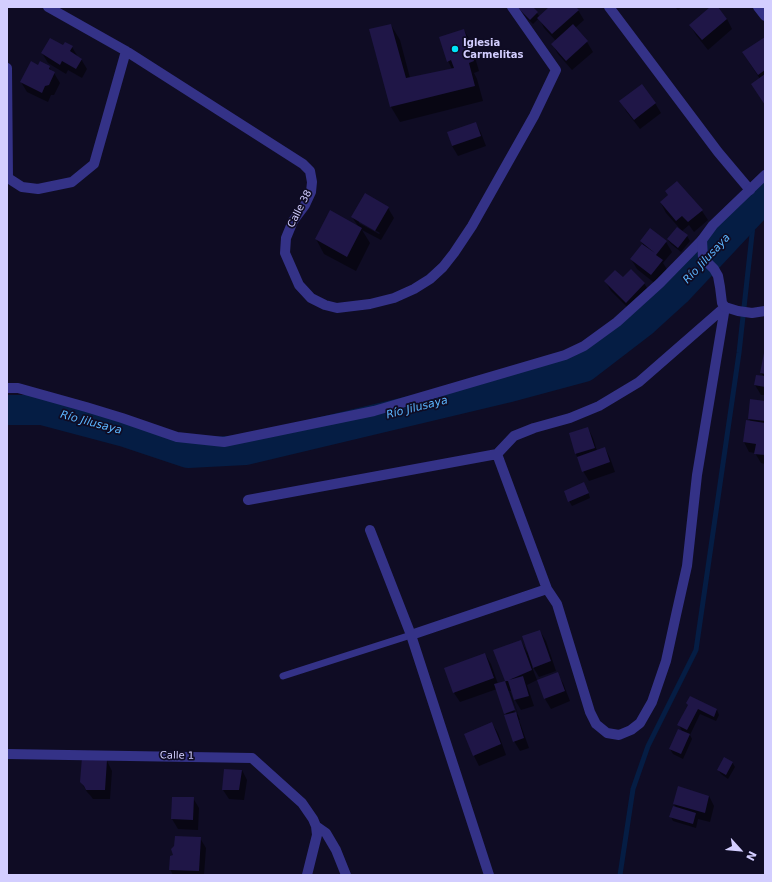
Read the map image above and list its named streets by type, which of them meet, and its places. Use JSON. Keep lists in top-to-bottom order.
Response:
{
  "streets": {
    "street": ["Calle 38", "Calle 1"]
  },
  "water": ["Río Jilusaya"],
  "places": ["Iglesia Carmelitas"],
  "north": "bottom right"
}
